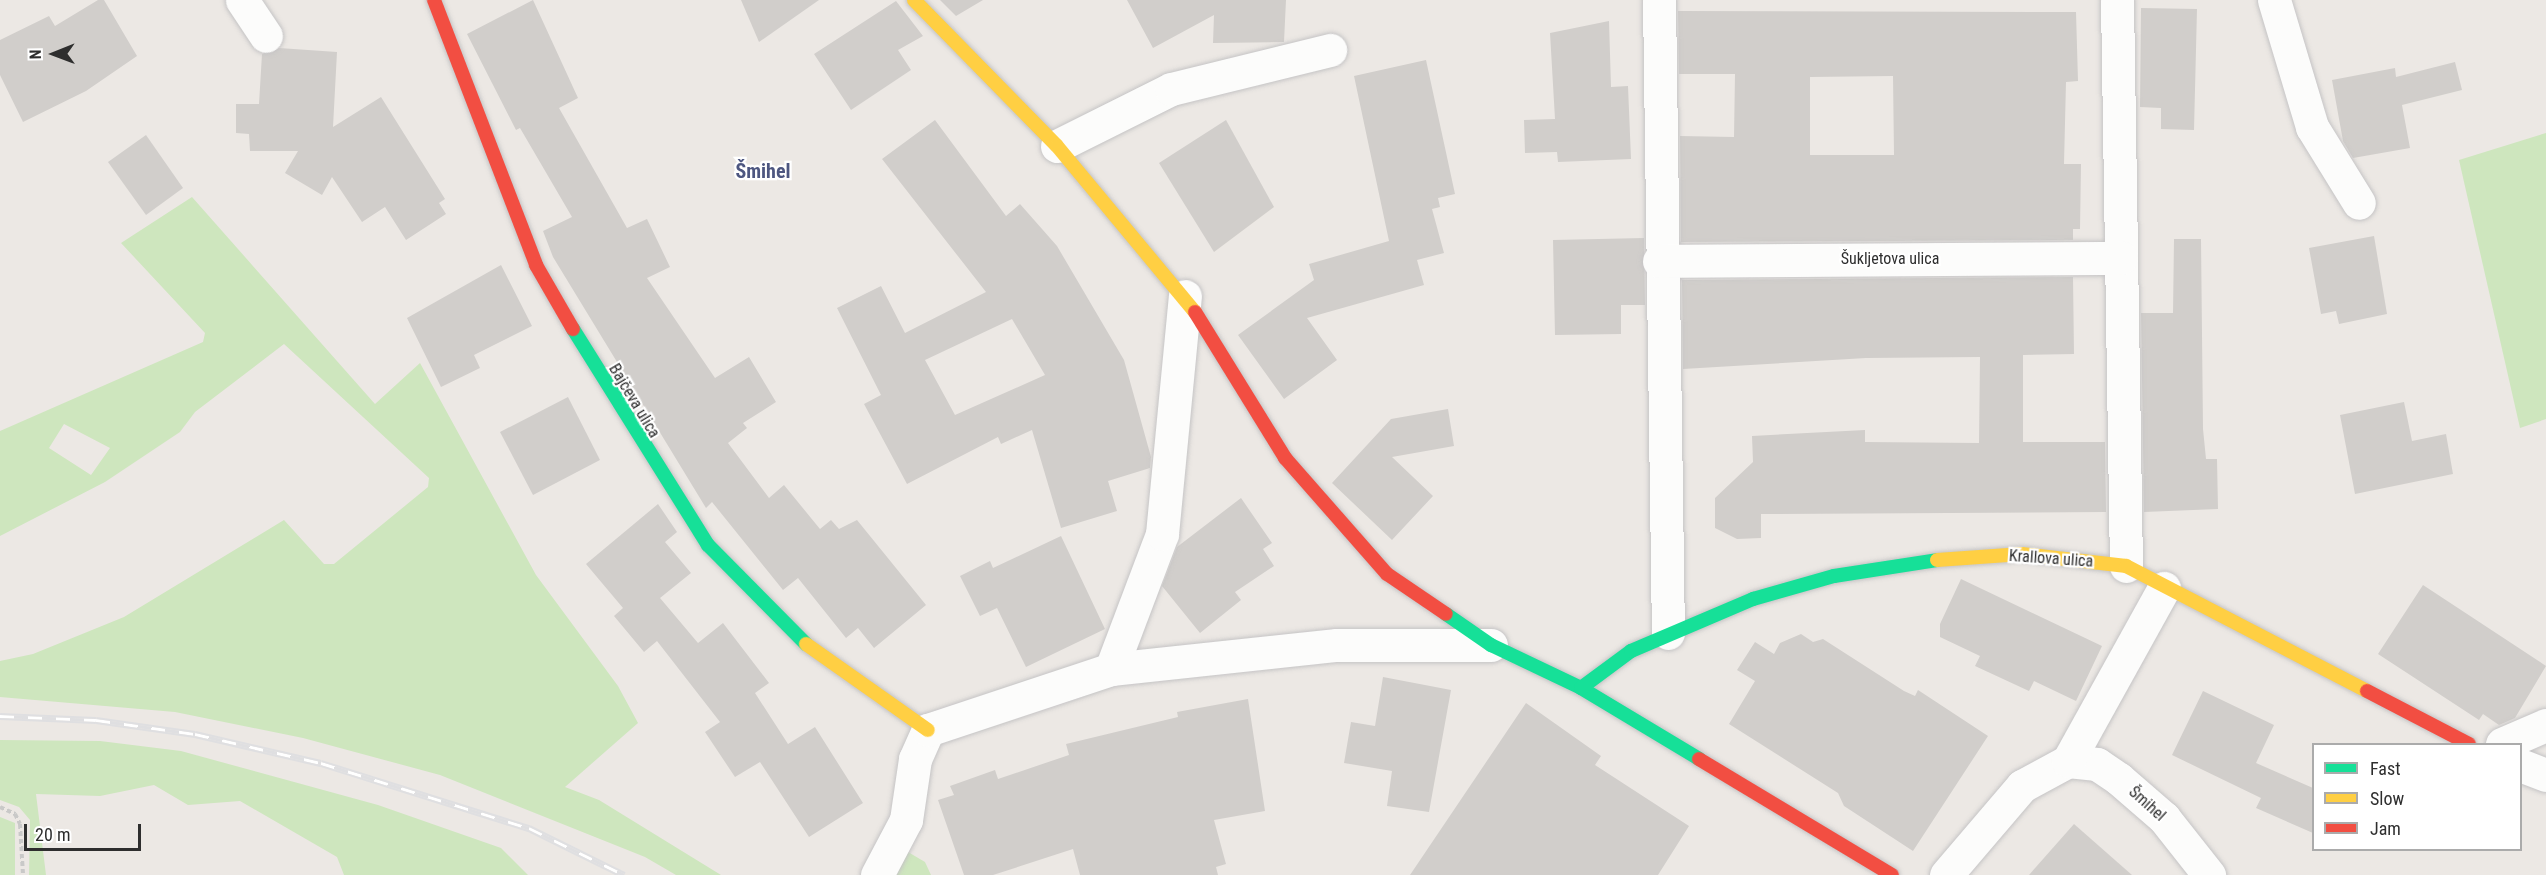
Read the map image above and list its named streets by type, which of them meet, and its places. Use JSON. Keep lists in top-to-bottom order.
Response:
{
  "streets": {
    "street": [
      "Šukljetova ulica",
      "Bajčeva ulica",
      "Krallova ulica",
      "Šmihel"
    ]
  },
  "districts": ["Šmihel"],
  "legend": ["Fast", "Slow", "Jam"],
  "scale_bar": "20 m",
  "north": "left"
}
